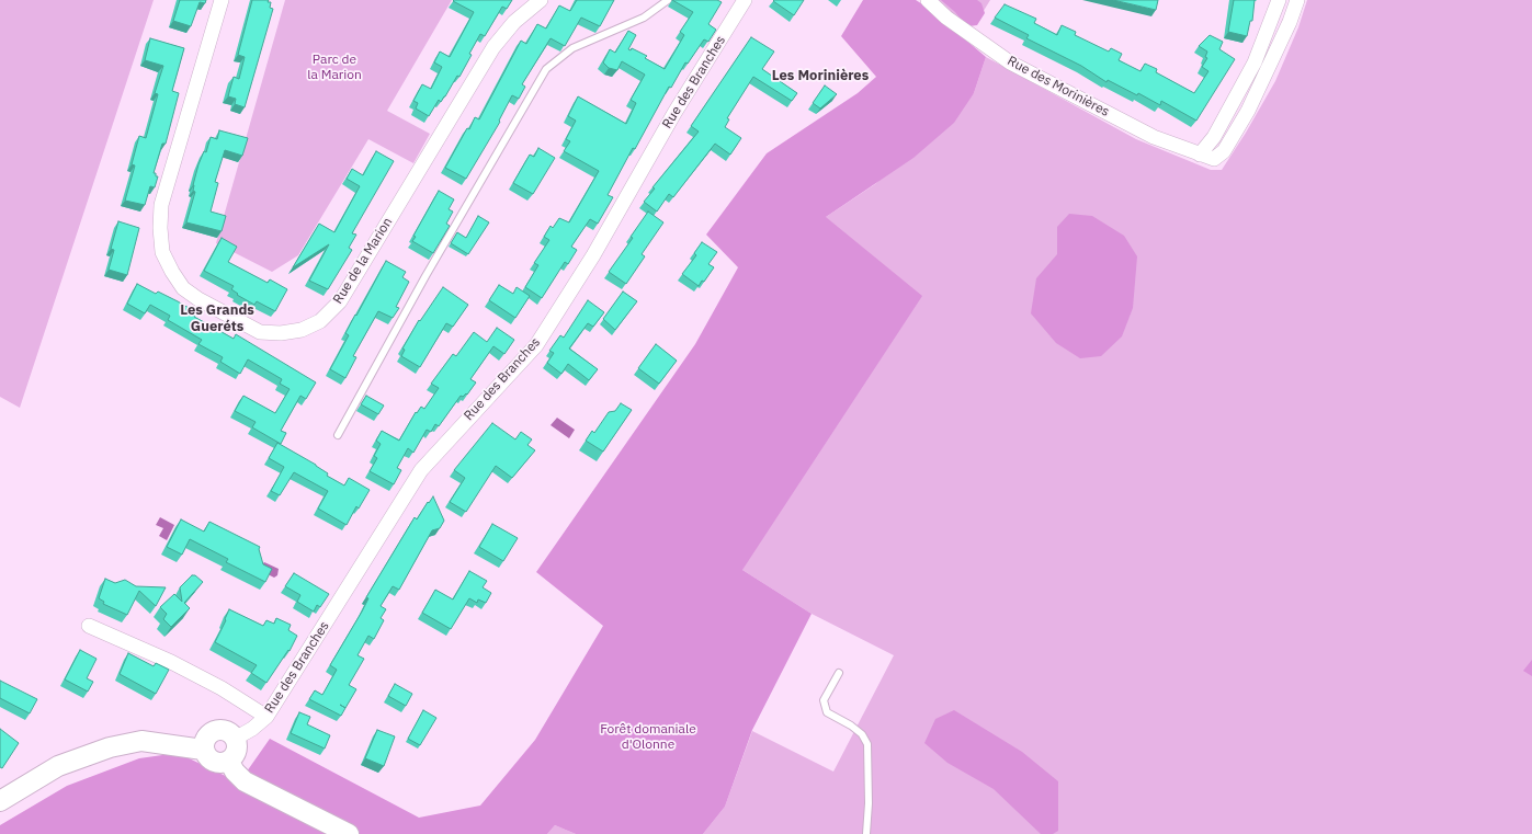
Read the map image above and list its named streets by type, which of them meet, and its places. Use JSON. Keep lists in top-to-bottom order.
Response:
{
  "streets": {
    "street": ["Rue des Branches", "Rue des Morinières", "Rue de la Marion"]
  },
  "districts": ["Les Morinières", "Les Grands Gueréts"],
  "parks": ["Parc de la Marion", "Forêt domaniale d'Olonne"]
}
